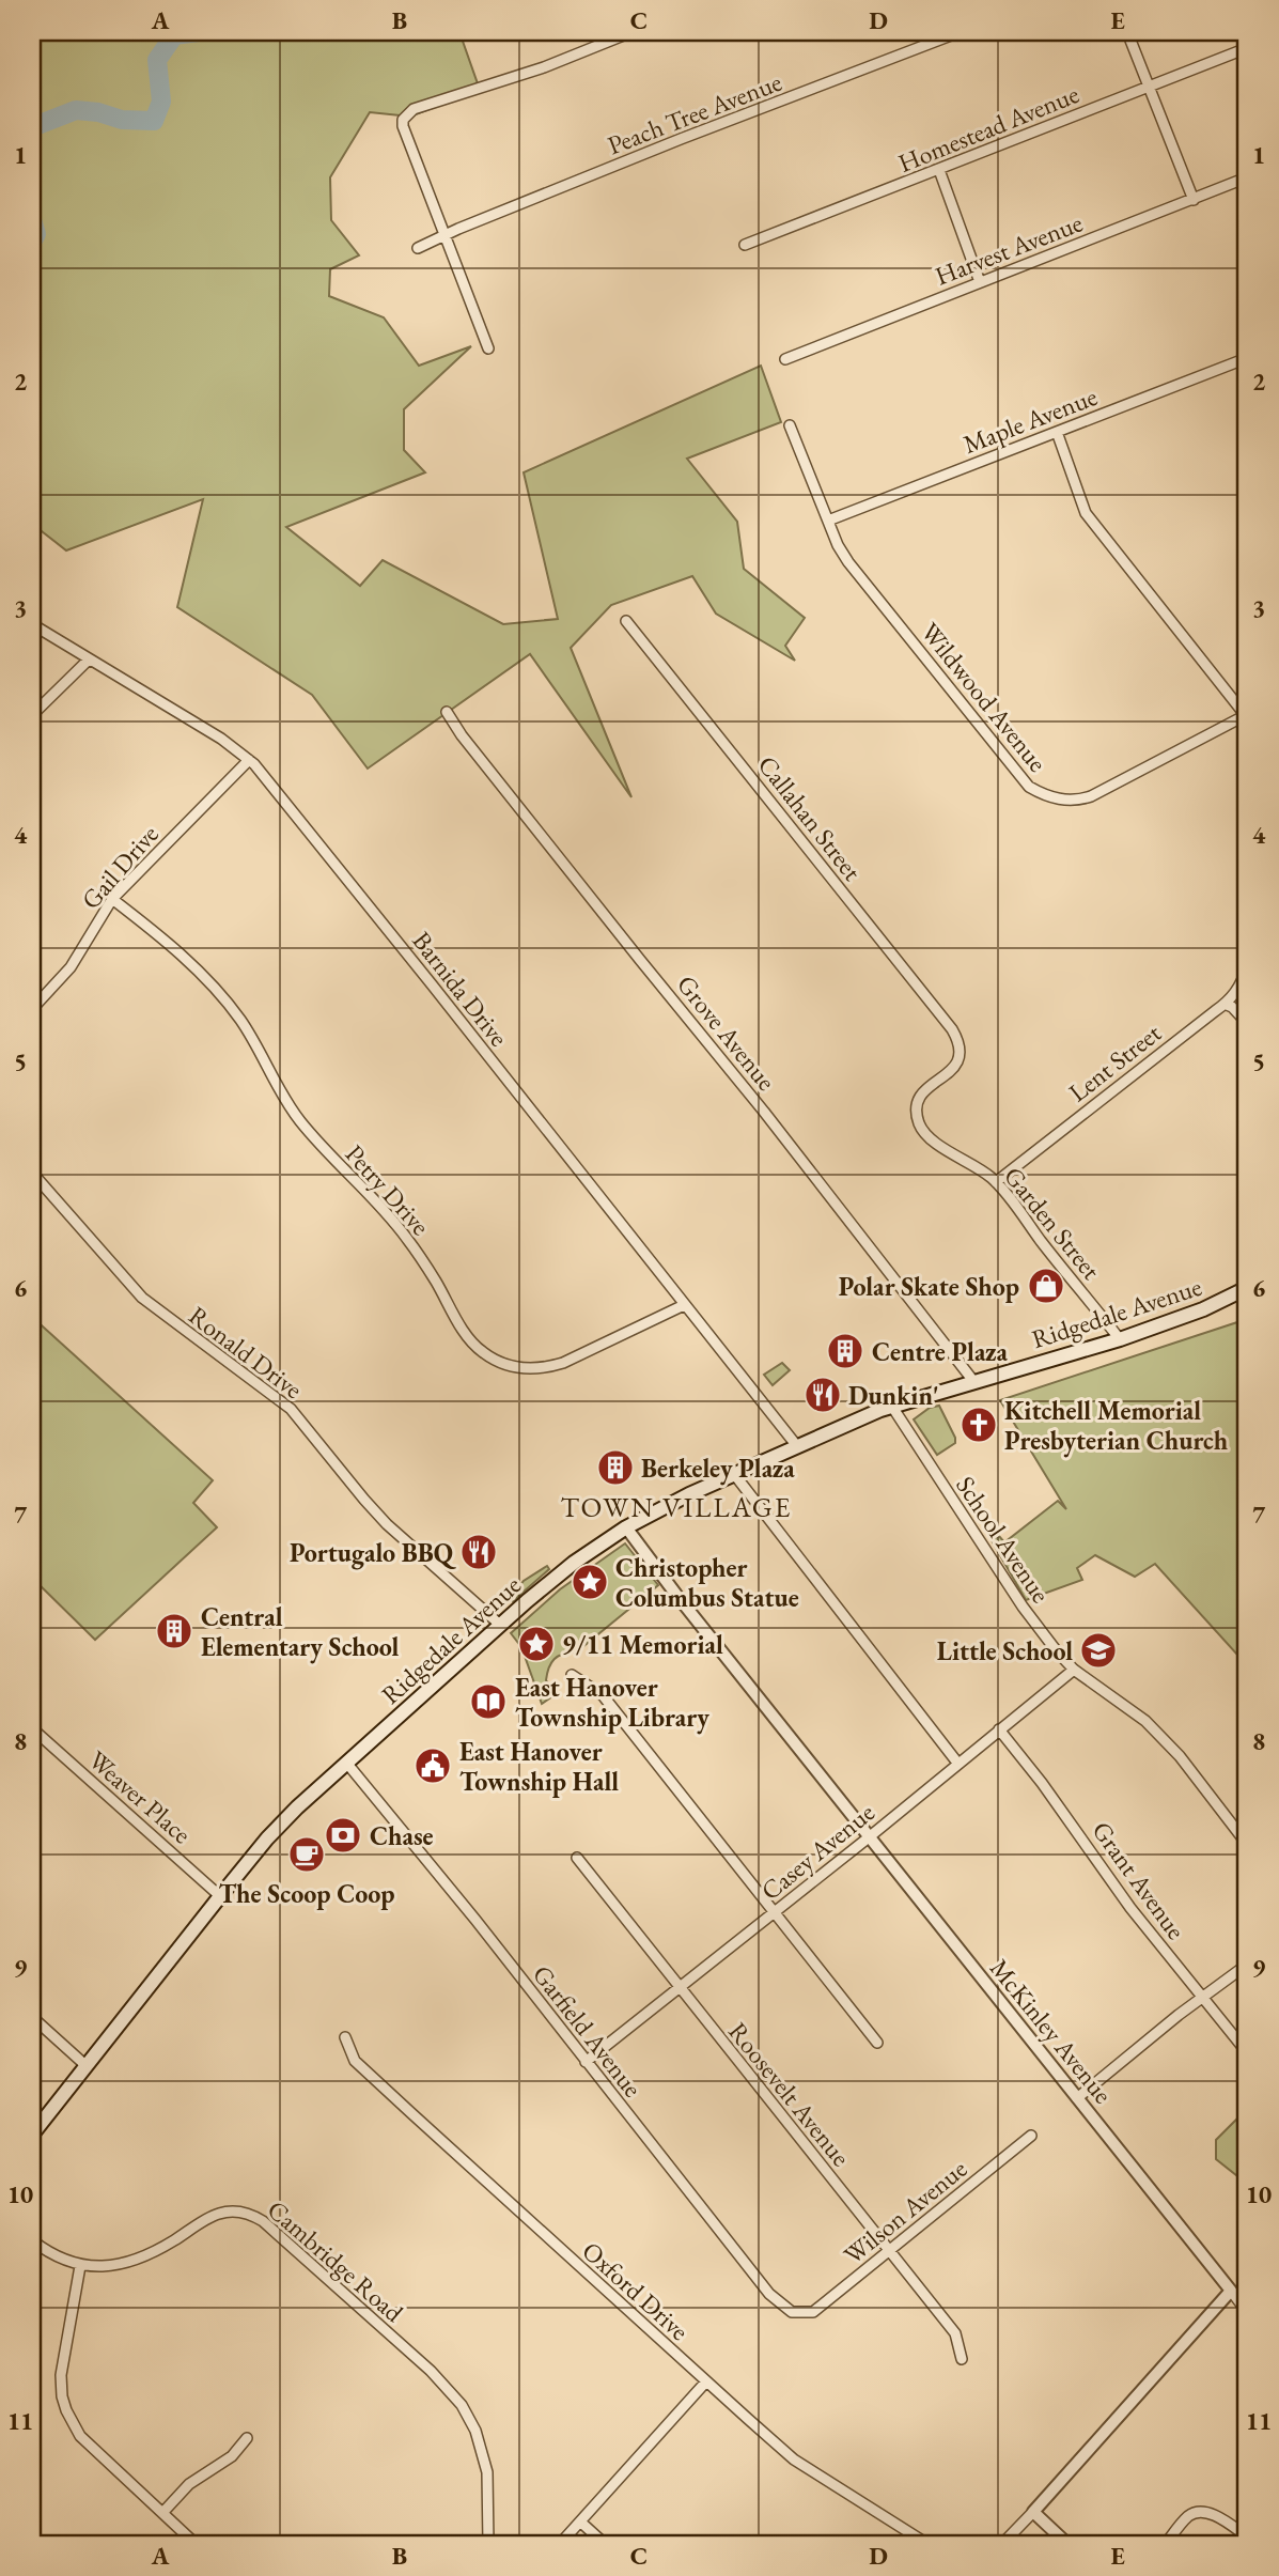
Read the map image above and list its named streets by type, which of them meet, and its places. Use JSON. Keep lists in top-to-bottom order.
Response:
{
  "streets": {
    "main road": ["Ridgedale Avenue"],
    "street": [
      "Peach Tree Avenue",
      "Homestead Avenue",
      "Harvest Avenue",
      "Maple Avenue",
      "Wildwood Avenue",
      "Callahan Street",
      "Gail Drive",
      "Barnida Drive",
      "Grove Avenue",
      "Lent Street",
      "Petry Drive",
      "Garden Street",
      "Ronald Drive",
      "School Avenue",
      "Weaver Place",
      "Casey Avenue",
      "Grant Avenue",
      "Garfield Avenue",
      "McKinley Avenue",
      "Roosevelt Avenue",
      "Wilson Avenue",
      "Cambridge Road",
      "Oxford Drive"
    ]
  },
  "crossings": [
    ["Maple Avenue", "Wildwood Avenue"],
    ["Callahan Street", "Garden Street"],
    ["Gail Drive", "Barnida Drive"],
    ["Gail Drive", "Petry Drive"],
    ["Barnida Drive", "Petry Drive"],
    ["Barnida Drive", "Ridgedale Avenue"],
    ["Grove Avenue", "Ridgedale Avenue"],
    ["Lent Street", "Garden Street"],
    ["Garden Street", "Ridgedale Avenue"],
    ["Ridgedale Avenue", "Ronald Drive"],
    ["Ridgedale Avenue", "School Avenue"],
    ["Ridgedale Avenue", "Weaver Place"],
    ["Ridgedale Avenue", "Garfield Avenue"],
    ["Ridgedale Avenue", "McKinley Avenue"],
    ["School Avenue", "Casey Avenue"],
    ["Casey Avenue", "Grant Avenue"],
    ["Casey Avenue", "Garfield Avenue"],
    ["Casey Avenue", "McKinley Avenue"],
    ["Casey Avenue", "Roosevelt Avenue"],
    ["Garfield Avenue", "Wilson Avenue"],
    ["Roosevelt Avenue", "Wilson Avenue"]
  ],
  "districts": ["TOWN VILLAGE"],
  "places": {
    "shop": ["Polar Skate Shop"],
    "building": ["Centre Plaza", "Berkeley Plaza", "Central Elementary School"],
    "restaurant": ["Dunkin'", "Portugalo BBQ"],
    "church": ["Kitchell Memorial Presbyterian Church"],
    "place": ["Christopher Columbus Statue", "9/11 Memorial"],
    "school or university": ["Little School"],
    "library": ["East Hanover Township Library"],
    "public building": ["East Hanover Township Hall"],
    "bank": ["Chase"],
    "cafe": ["The Scoop Coop"]
  },
  "grid": {
    "columns": [
      "A",
      "B",
      "C",
      "D",
      "E"
    ],
    "rows": [
      "1",
      "2",
      "3",
      "4",
      "5",
      "6",
      "7",
      "8",
      "9",
      "10",
      "11"
    ]
  }
}
